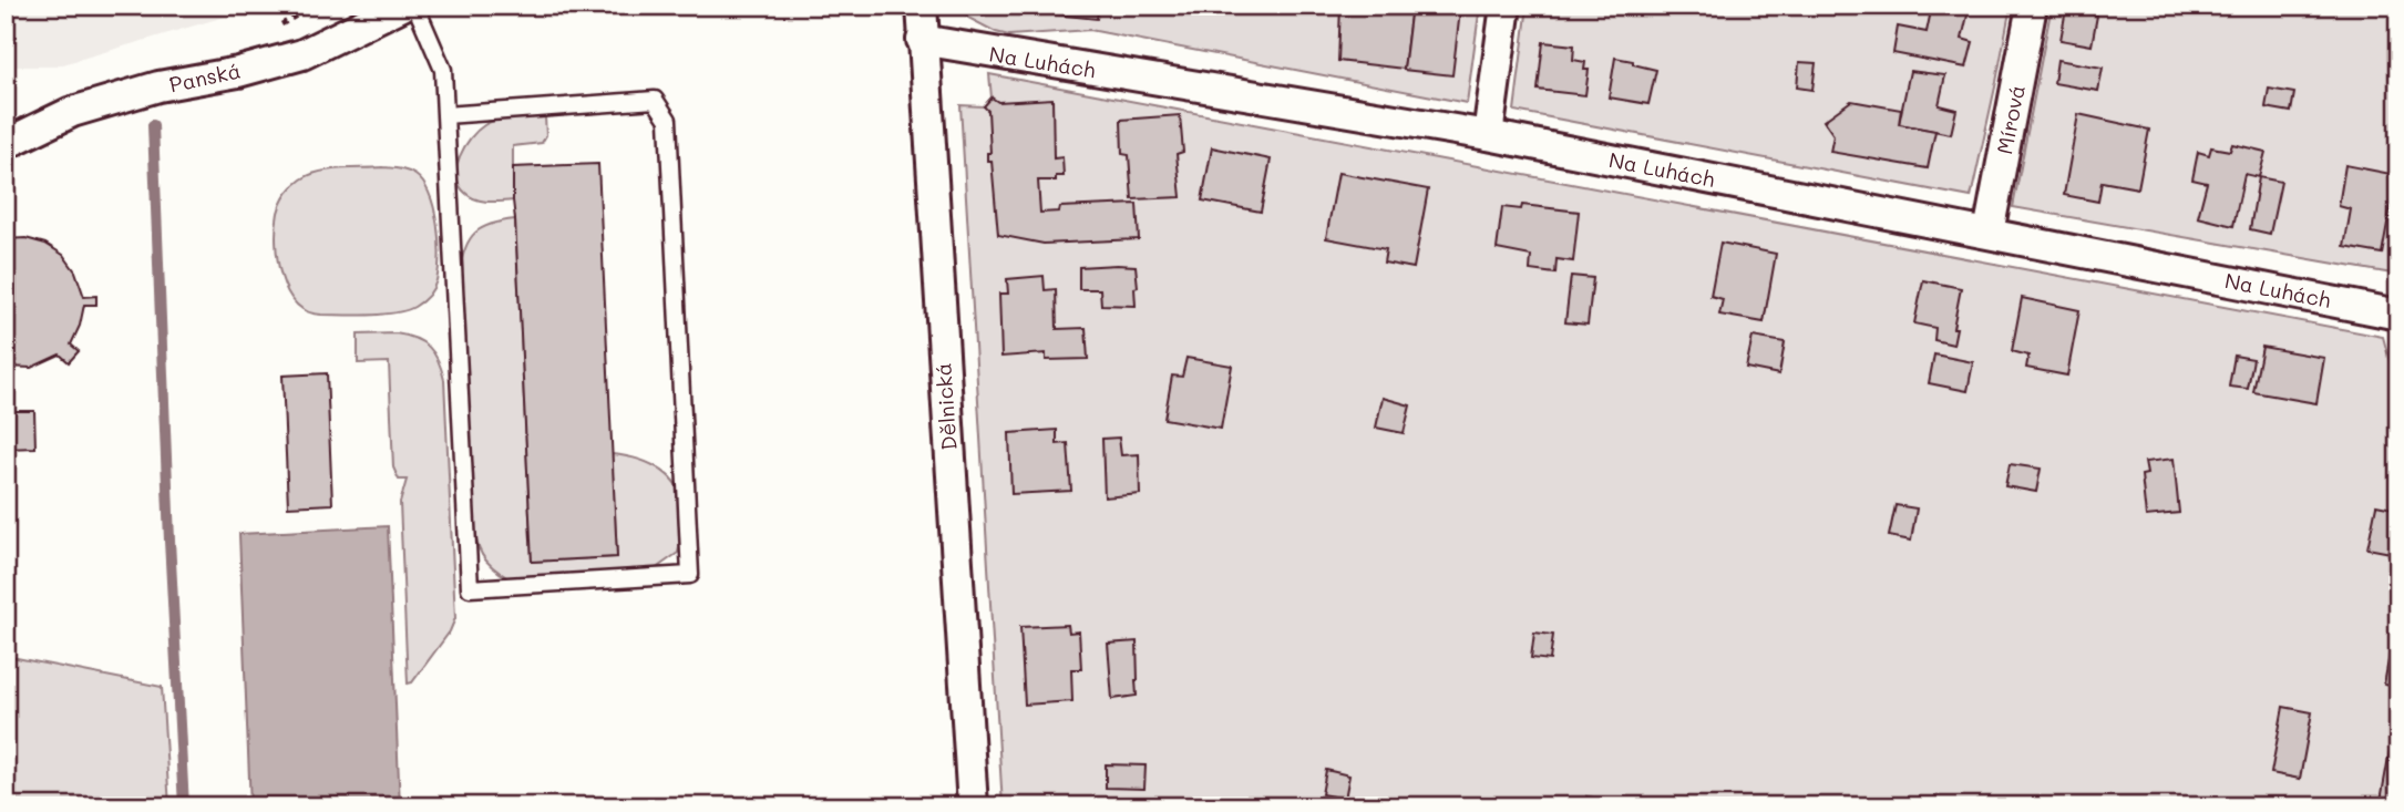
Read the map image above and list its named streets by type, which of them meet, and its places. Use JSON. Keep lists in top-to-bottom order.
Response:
{
  "streets": {
    "street": [
      "Na Luhách",
      "Panská",
      "Mírová",
      "Dělnická"
    ]
  },
  "crossings": [
    ["Na Luhách", "Mírová"],
    ["Na Luhách", "Dělnická"]
  ]
}
